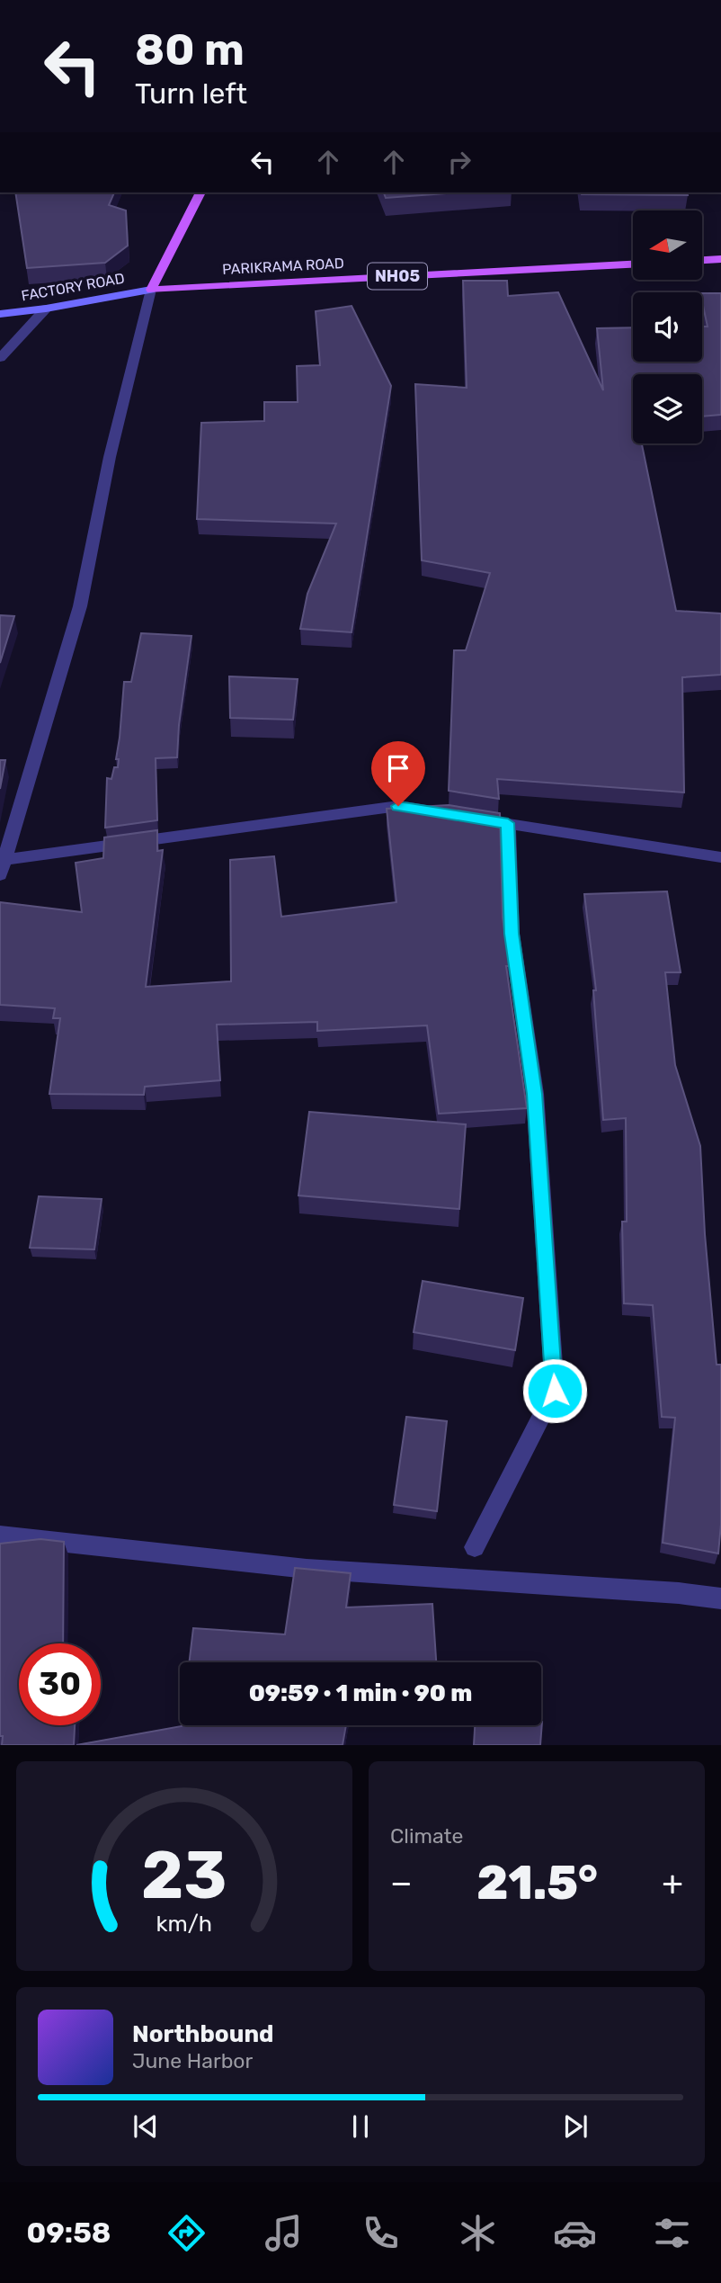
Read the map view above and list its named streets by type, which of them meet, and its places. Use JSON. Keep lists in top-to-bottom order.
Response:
{
  "streets": {
    "main road": ["PARIKRAMA ROAD", "NH05", "FACTORY ROAD"]
  },
  "crossings": [
    ["PARIKRAMA ROAD", "FACTORY ROAD"]
  ],
  "north": "left",
  "page": {
    "turn": ["80 m", "Turn left"],
    "limit": "30",
    "trip": "09:59 · 1 min · 90 m",
    "tile": "Climate",
    "heat": ["−", "21.5°", "+"],
    "song": ["Northbound", "June Harbor"],
    "tabs": "09:58",
    "gauge": ["23", "km/h"]
  }
}
